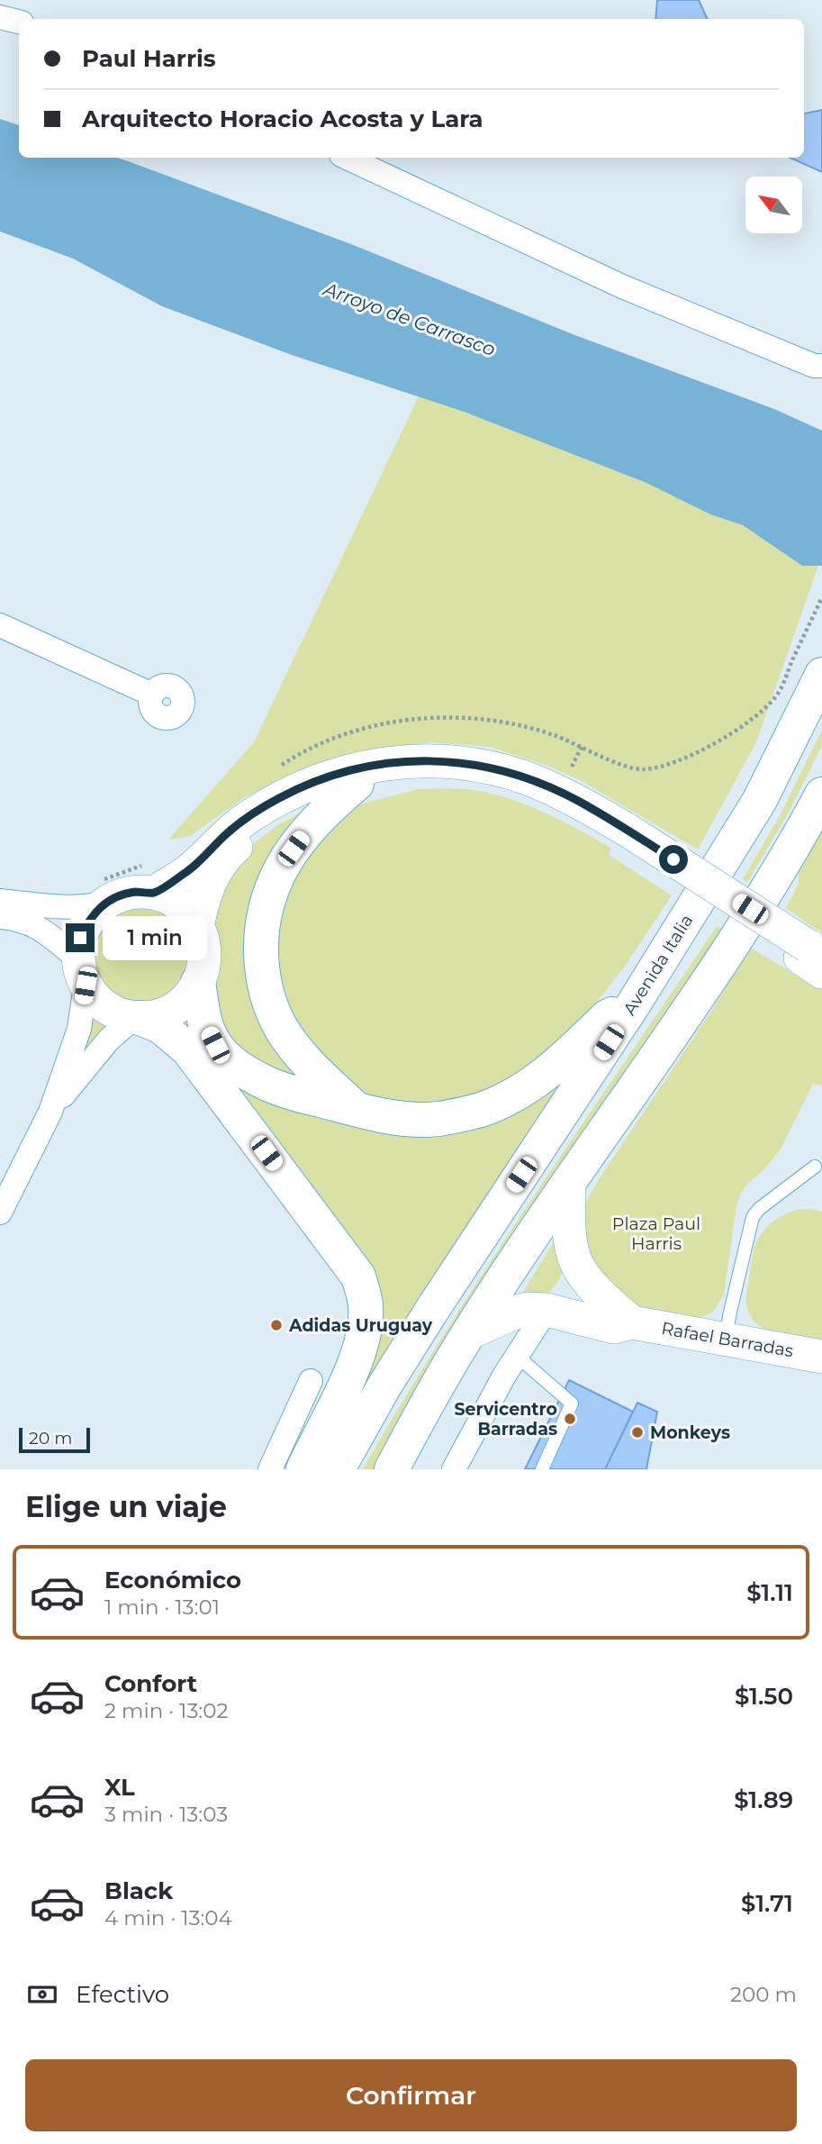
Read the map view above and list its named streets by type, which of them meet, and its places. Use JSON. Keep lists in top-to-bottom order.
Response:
{
  "streets": {
    "main road": ["Avenida Italia", "Rafael Barradas"]
  },
  "water": ["Arroyo de Carrasco"],
  "parks": ["Plaza Paul Harris"],
  "places": ["Adidas Uruguay", "Servicentro Barradas", "Monkeys"],
  "scale_bar": "20 m",
  "north": "top left",
  "page": {
    "banner": ["Paul Harris", "Arquitecto Horacio Acosta y Lara"],
    "bubble": "1 min",
    "scale": "20 m",
    "heading": "Elige un viaje",
    "list": [
      {
        "name": "Económico",
        "note": "1 min · 13:01",
        "value": "$1.11"
      },
      {
        "name": "Confort",
        "note": "2 min · 13:02",
        "value": "$1.50"
      },
      {
        "name": "XL",
        "note": "3 min · 13:03",
        "value": "$1.89"
      },
      {
        "name": "Black",
        "note": "4 min · 13:04",
        "value": "$1.71"
      }
    ],
    "pay": ["Efectivo", "200 m"],
    "buttons": "Confirmar"
  }
}
